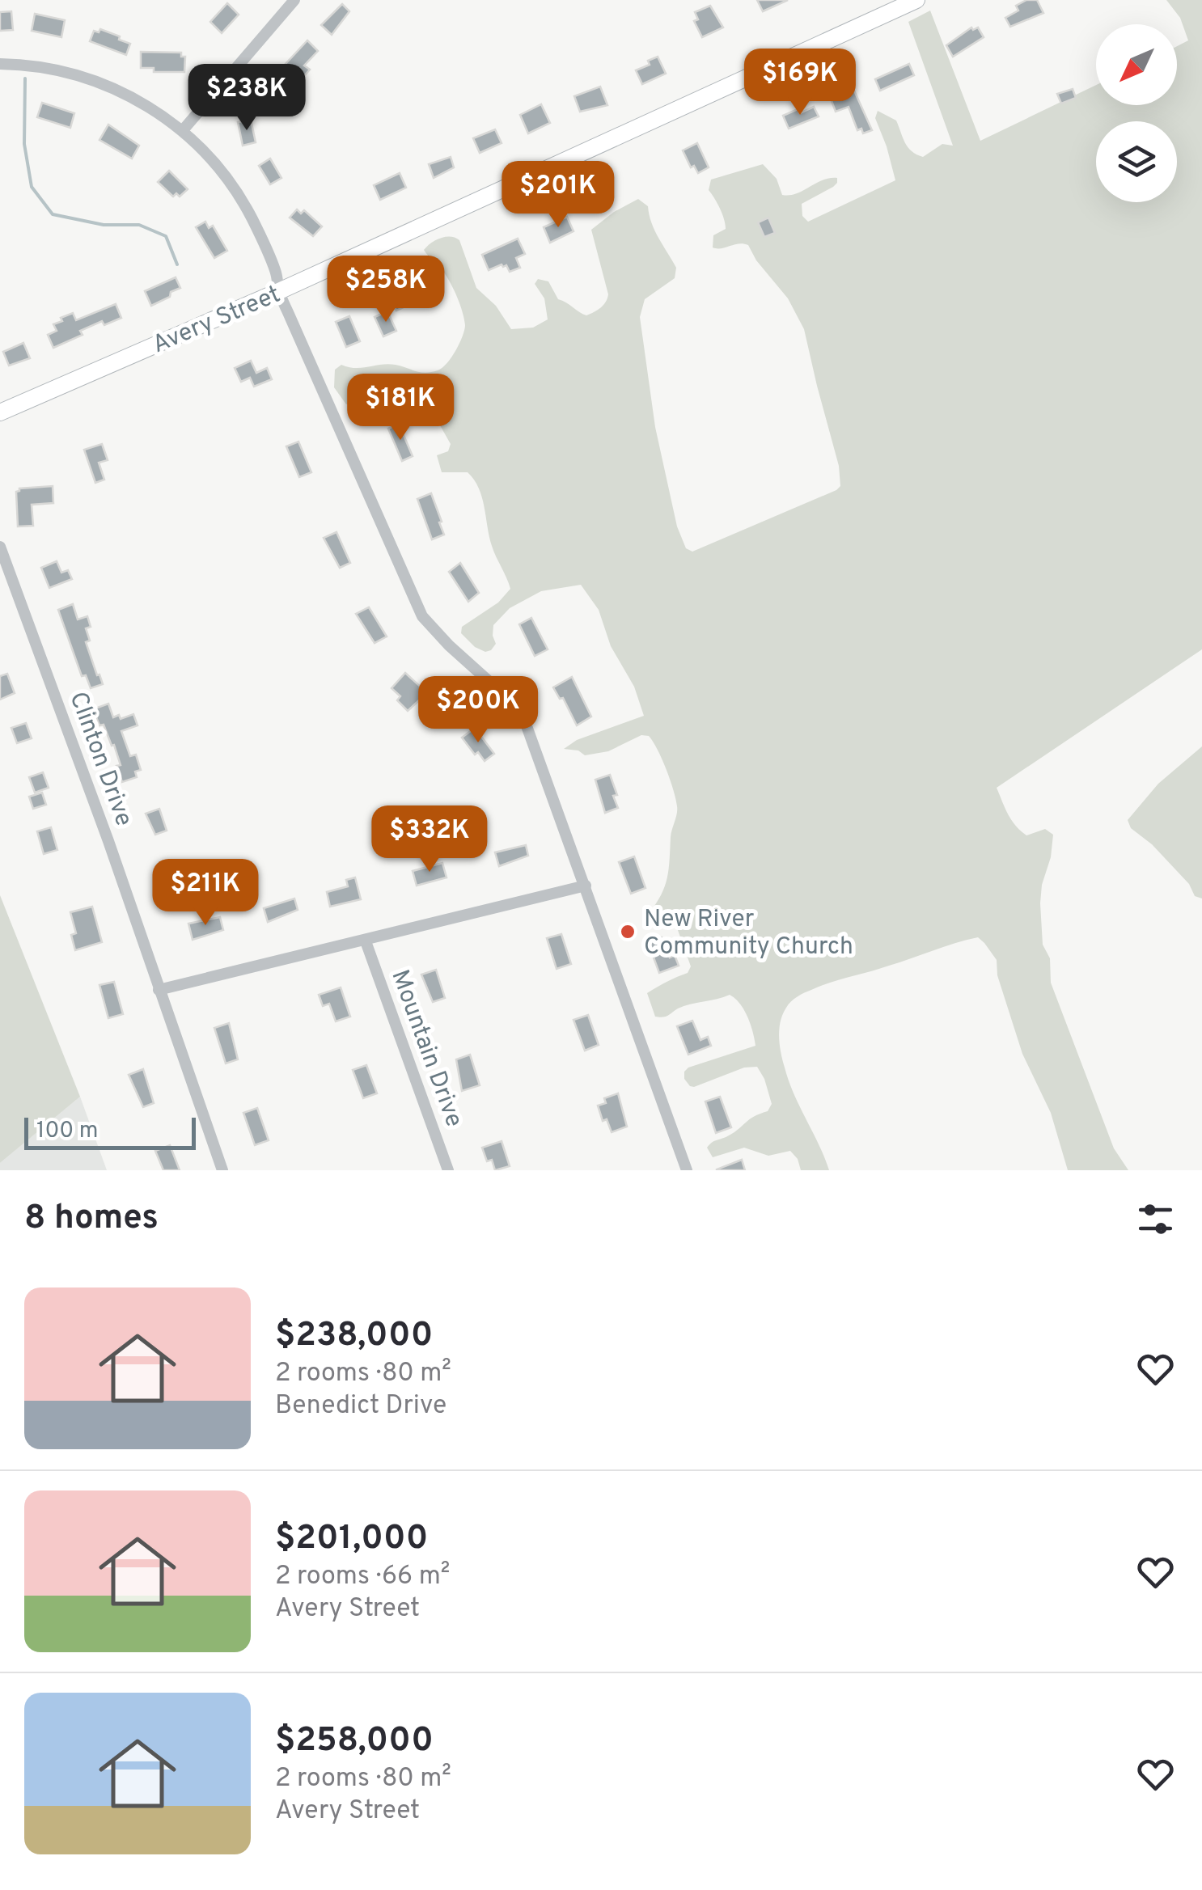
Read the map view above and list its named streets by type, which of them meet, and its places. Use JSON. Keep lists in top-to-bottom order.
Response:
{
  "streets": {
    "main road": ["Avery Street"],
    "street": ["Clinton Drive", "Mountain Drive"]
  },
  "places": ["New River Community Church"],
  "scale_bar": "100 m",
  "north": "bottom left",
  "page": {
    "price": [
      "$169K",
      "$238K",
      "$201K",
      "$258K",
      "$181K",
      "$200K",
      "$332K",
      "$211K"
    ],
    "scale": "100 m",
    "heading": "8 homes",
    "list": [
      {
        "name": "$238,000",
        "note": "2 rooms · 80 m² · Benedict Drive"
      },
      {
        "name": "$201,000",
        "note": "2 rooms · 66 m² · Avery Street"
      },
      {
        "name": "$258,000",
        "note": "2 rooms · 80 m² · Avery Street"
      }
    ]
  }
}
